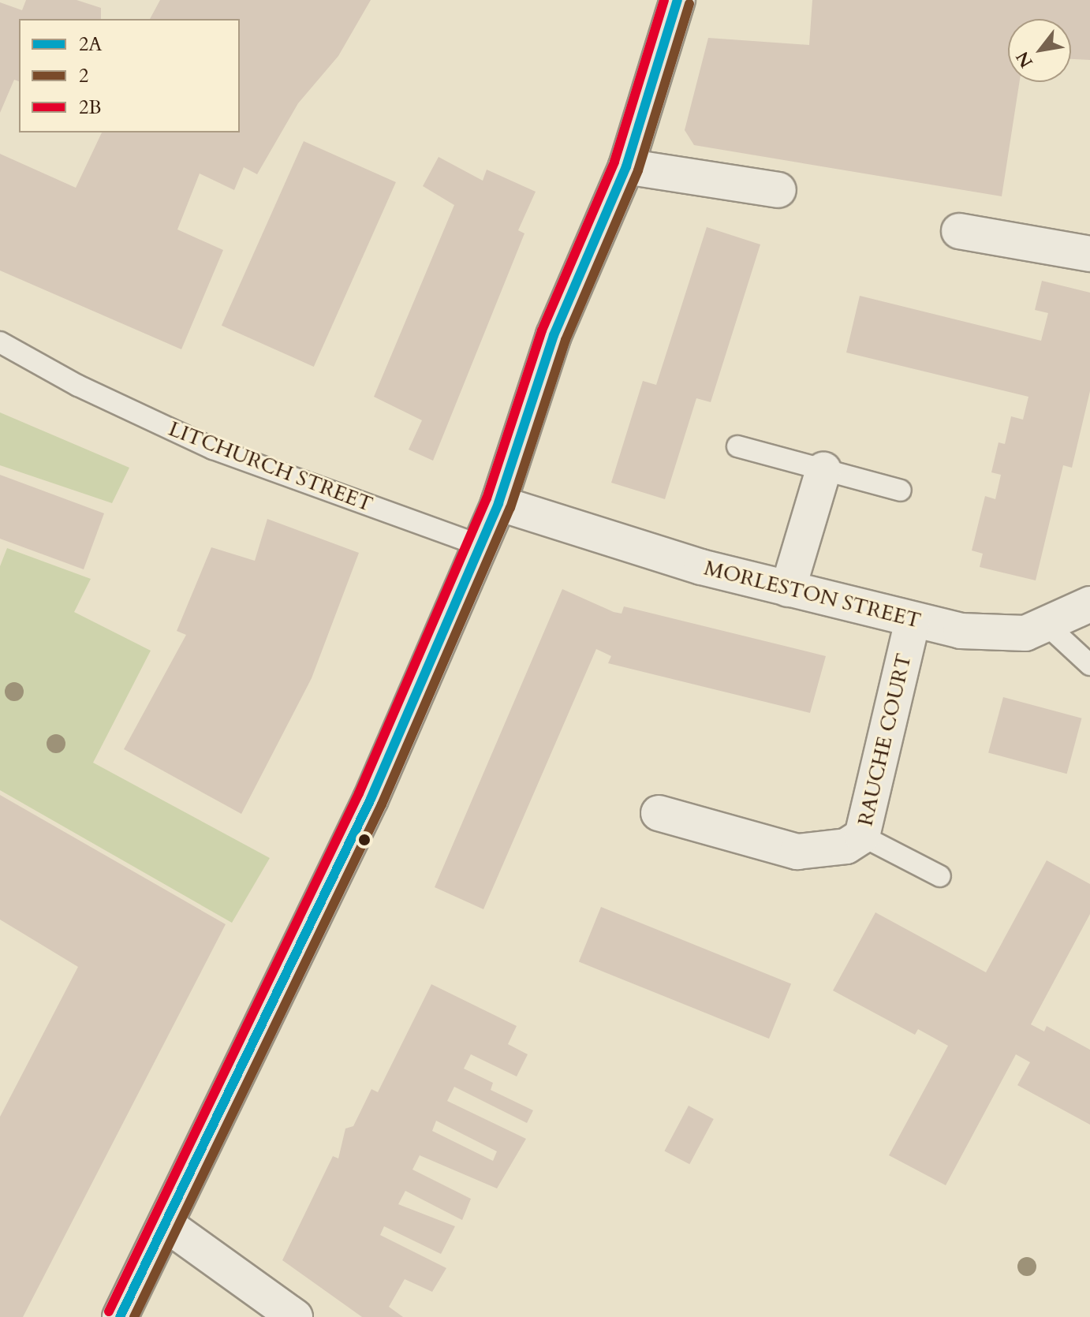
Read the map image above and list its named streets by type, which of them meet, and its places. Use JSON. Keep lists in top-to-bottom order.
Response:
{
  "streets": {
    "street": ["MORLESTON STREET", "RAUCHE COURT"],
    "lane": ["LITCHURCH STREET"]
  },
  "crossings": [
    ["MORLESTON STREET", "RAUCHE COURT"]
  ],
  "lines": ["transit line 2A", "transit line 2B", "transit line 2"],
  "legend": ["2A", "2", "2B"],
  "north": "bottom left"
}
